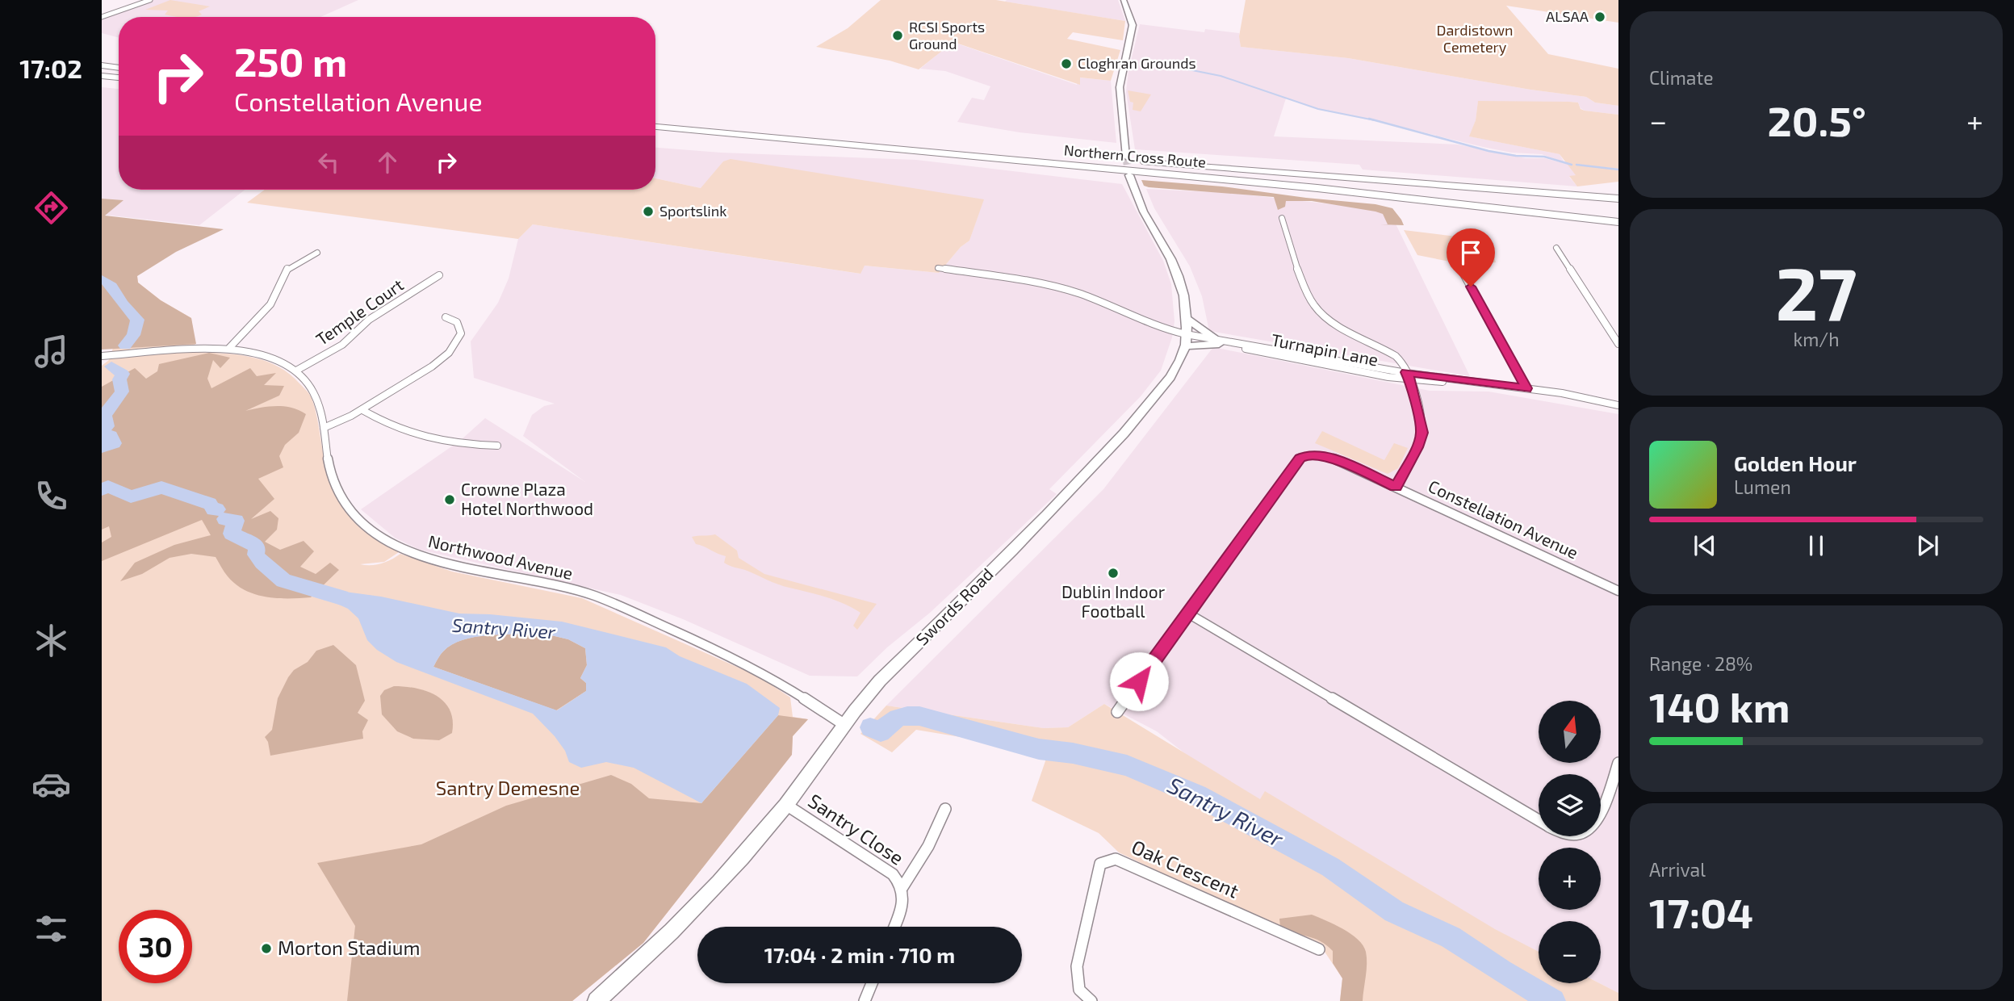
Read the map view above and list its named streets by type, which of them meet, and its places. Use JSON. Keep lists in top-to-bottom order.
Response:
{
  "streets": {
    "highway": ["Northern Cross Route"],
    "main road": ["Swords Road"],
    "street": [
      "Temple Court",
      "Turnapin Lane",
      "Constellation Avenue",
      "Northwood Avenue",
      "Santry Close",
      "Oak Crescent"
    ]
  },
  "crossings": [
    ["Temple Court", "Northwood Avenue"],
    ["Turnapin Lane", "Swords Road"],
    ["Northwood Avenue", "Swords Road"],
    ["Swords Road", "Santry Close"]
  ],
  "water": ["Santry River"],
  "parks": ["Dardistown Cemetery", "Santry Demesne"],
  "places": [
    "ALSAA",
    "RCSI Sports Ground",
    "Cloghran Grounds",
    "Sportslink",
    "Crowne Plaza Hotel Northwood",
    "Dublin Indoor Football",
    "Morton Stadium"
  ],
  "north": "top",
  "page": {
    "tabs": "17:02",
    "tile": [
      "Climate",
      ["27", "km/h"],
      ["Range · 28%", "140 km"],
      ["Arrival", "17:04"]
    ],
    "turn": ["250 m", "Constellation Avenue"],
    "heat": ["−", "20.5°", "+"],
    "song": ["Golden Hour", "Lumen"],
    "map_buttons": ["+", "−"],
    "limit": "30",
    "trip": "17:04 · 2 min · 710 m"
  }
}
